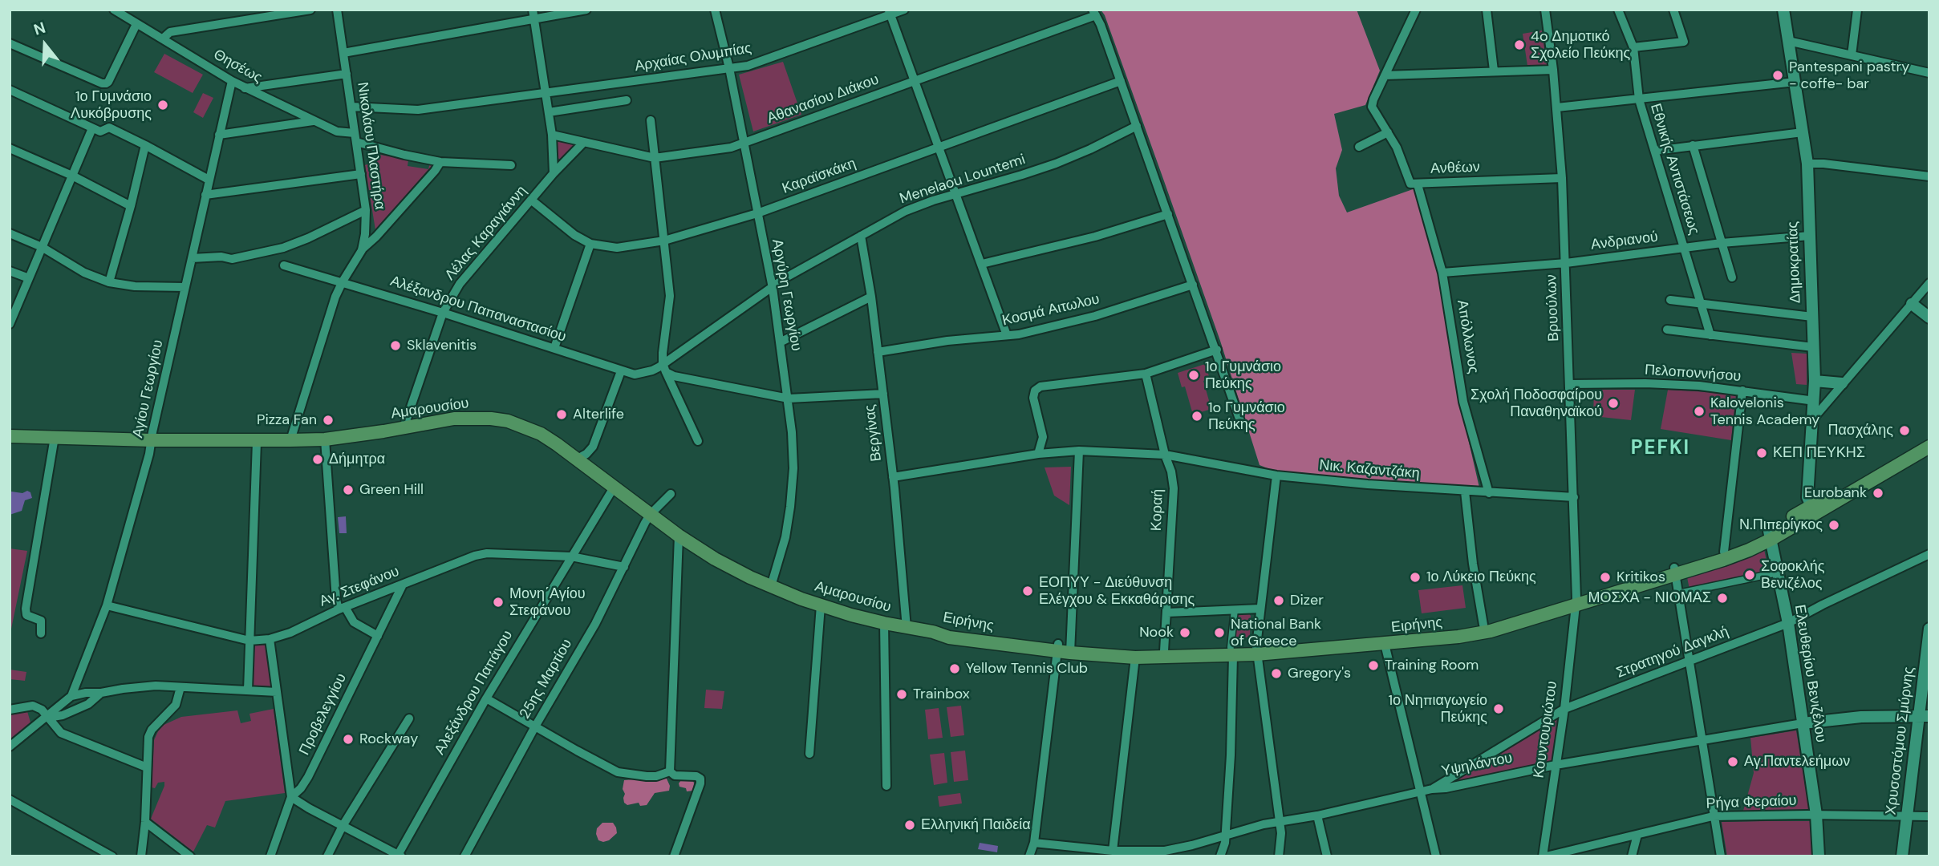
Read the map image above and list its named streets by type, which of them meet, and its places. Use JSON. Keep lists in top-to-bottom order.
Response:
{
  "streets": {
    "main road": ["Αμαρουσίου", "Ειρήνης"],
    "street": [
      "Αρχαίας Ολυμπίας",
      "Θησέως",
      "Αθανασίου Διάκου",
      "Νικολάου Πλαστήρα",
      "Ανθέων",
      "Εθνικής Αντιστάσεως",
      "Καραϊσκάκη",
      "Menelaou Lountemi",
      "Λέλας Καραγιάννη",
      "Ανδριανού",
      "Δημοκρατίας",
      "Αργύρη Γεωργίου",
      "Βρυούλων",
      "Αλέξανδρου Παπαναστασίου",
      "Κοσμά Αιτωλου",
      "Απόλλωνος",
      "Πελοποννήσου",
      "Αγίου Γεωργίου",
      "Βεργίνας",
      "Νικ. Καζαντζάκη",
      "Κοραή",
      "Αγ. Στεφάνου",
      "Στρατηγού Δαγκλή",
      "Ελευθερίου Βενιζέλου",
      "25ης Μαρτίου",
      "Αλεξάνδρου Παπάγου",
      "Προβελεγγίου",
      "Κουντουριώτου",
      "Χρυσοστόμου Σμύρνης",
      "Υψηλάντου",
      "Ρήγα Φεραίου"
    ]
  },
  "crossings": [
    ["Αρχαίας Ολυμπίας", "Αργύρη Γεωργίου"],
    ["Θησέως", "Νικολάου Πλαστήρα"],
    ["Θησέως", "Αγίου Γεωργίου"],
    ["Αθανασίου Διάκου", "Λέλας Καραγιάννη"],
    ["Αθανασίου Διάκου", "Αργύρη Γεωργίου"],
    ["Νικολάου Πλαστήρα", "Αλέξανδρου Παπαναστασίου"],
    ["Νικολάου Πλαστήρα", "Αμαρουσίου"],
    ["Ανθέων", "Βρυούλων"],
    ["Ανθέων", "Απόλλωνος"],
    ["Εθνικής Αντιστάσεως", "Ανδριανού"],
    ["Καραϊσκάκη", "Λέλας Καραγιάννη"],
    ["Καραϊσκάκη", "Αργύρη Γεωργίου"],
    ["Menelaou Lountemi", "Αργύρη Γεωργίου"],
    ["Menelaou Lountemi", "Αλέξανδρου Παπαναστασίου"],
    ["Menelaou Lountemi", "Βεργίνας"],
    ["Λέλας Καραγιάννη", "Αλέξανδρου Παπαναστασίου"],
    ["Λέλας Καραγιάννη", "Αμαρουσίου"],
    ["Ανδριανού", "Δημοκρατίας"],
    ["Ανδριανού", "Βρυούλων"],
    ["Ανδριανού", "Απόλλωνος"],
    ["Δημοκρατίας", "Πελοποννήσου"],
    ["Δημοκρατίας", "Ειρήνης"],
    ["Αργύρη Γεωργίου", "Αμαρουσίου"],
    ["Βρυούλων", "Πελοποννήσου"],
    ["Βρυούλων", "Νικ. Καζαντζάκη"],
    ["Βρυούλων", "Ειρήνης"],
    ["Βρυούλων", "Κουντουριώτου"],
    ["Κοσμά Αιτωλου", "Βεργίνας"],
    ["Απόλλωνος", "Νικ. Καζαντζάκη"],
    ["Αγίου Γεωργίου", "Αμαρουσίου"],
    ["Αγίου Γεωργίου", "Αγ. Στεφάνου"],
    ["Αμαρουσίου", "Βεργίνας"],
    ["Αμαρουσίου", "Ειρήνης"],
    ["Αμαρουσίου", "25ης Μαρτίου"],
    ["Αμαρουσίου", "Αλεξάνδρου Παπάγου"],
    ["Νικ. Καζαντζάκη", "Κοραή"],
    ["Κοραή", "Ειρήνης"],
    ["Αγ. Στεφάνου", "25ης Μαρτίου"],
    ["Αγ. Στεφάνου", "Αλεξάνδρου Παπάγου"],
    ["Αγ. Στεφάνου", "Προβελεγγίου"],
    ["Ειρήνης", "Ελευθερίου Βενιζέλου"],
    ["Ειρήνης", "Κουντουριώτου"],
    ["Στρατηγού Δαγκλή", "Ελευθερίου Βενιζέλου"],
    ["Στρατηγού Δαγκλή", "Κουντουριώτου"],
    ["Στρατηγού Δαγκλή", "Υψηλάντου"],
    ["Ελευθερίου Βενιζέλου", "Υψηλάντου"],
    ["Ελευθερίου Βενιζέλου", "Ρήγα Φεραίου"],
    ["Κουντουριώτου", "Υψηλάντου"],
    ["Κουντουριώτου", "Ρήγα Φεραίου"],
    ["Χρυσοστόμου Σμύρνης", "Υψηλάντου"],
    ["Χρυσοστόμου Σμύρνης", "Ρήγα Φεραίου"]
  ],
  "districts": ["PEFKI"],
  "places": [
    "4o Δημοτικό Σχολείο Πεύκης",
    "Pantespani pastry - coffe- bar",
    "1ο Γυμνάσιο Λυκόβρυσης",
    "Sklavenitis",
    "1ο Γυμνάσιο Πεύκης",
    "Σχολή Ποδοσφαίρου Παναθηναϊκού",
    "Kalovelonis Tennis Academy",
    "Alterlife",
    "1o Γυμνάσιο Πεύκης",
    "Pizza Fan",
    "Πασχάλης",
    "ΚΕΠ ΠΕΥΚΗΣ",
    "Δήμητρα",
    "Green Hill",
    "Eurobank",
    "Ν.Πιπερίγκος",
    "Σοφοκλής Βενιζέλος",
    "1ο Λύκειο Πεύκης",
    "Kritikos",
    "ΕΟΠΥΥ - Διεύθυνση Ελέγχου & Εκκαθάρισης",
    "ΜΟΣΧΑ - ΝΙΟΜΑΣ",
    "Dizer",
    "Μονη΄Αγίου Στεφάνου",
    "Nook",
    "National Bank of Greece",
    "Training Room",
    "Yellow Tennis Club",
    "Gregory's",
    "Trainbox",
    "1ο Νηπιαγωγείο Πεύκης",
    "Rockway",
    "Αγ.Παντελεήμων",
    "Ελληνική Παιδεία"
  ],
  "north": "top"
}
